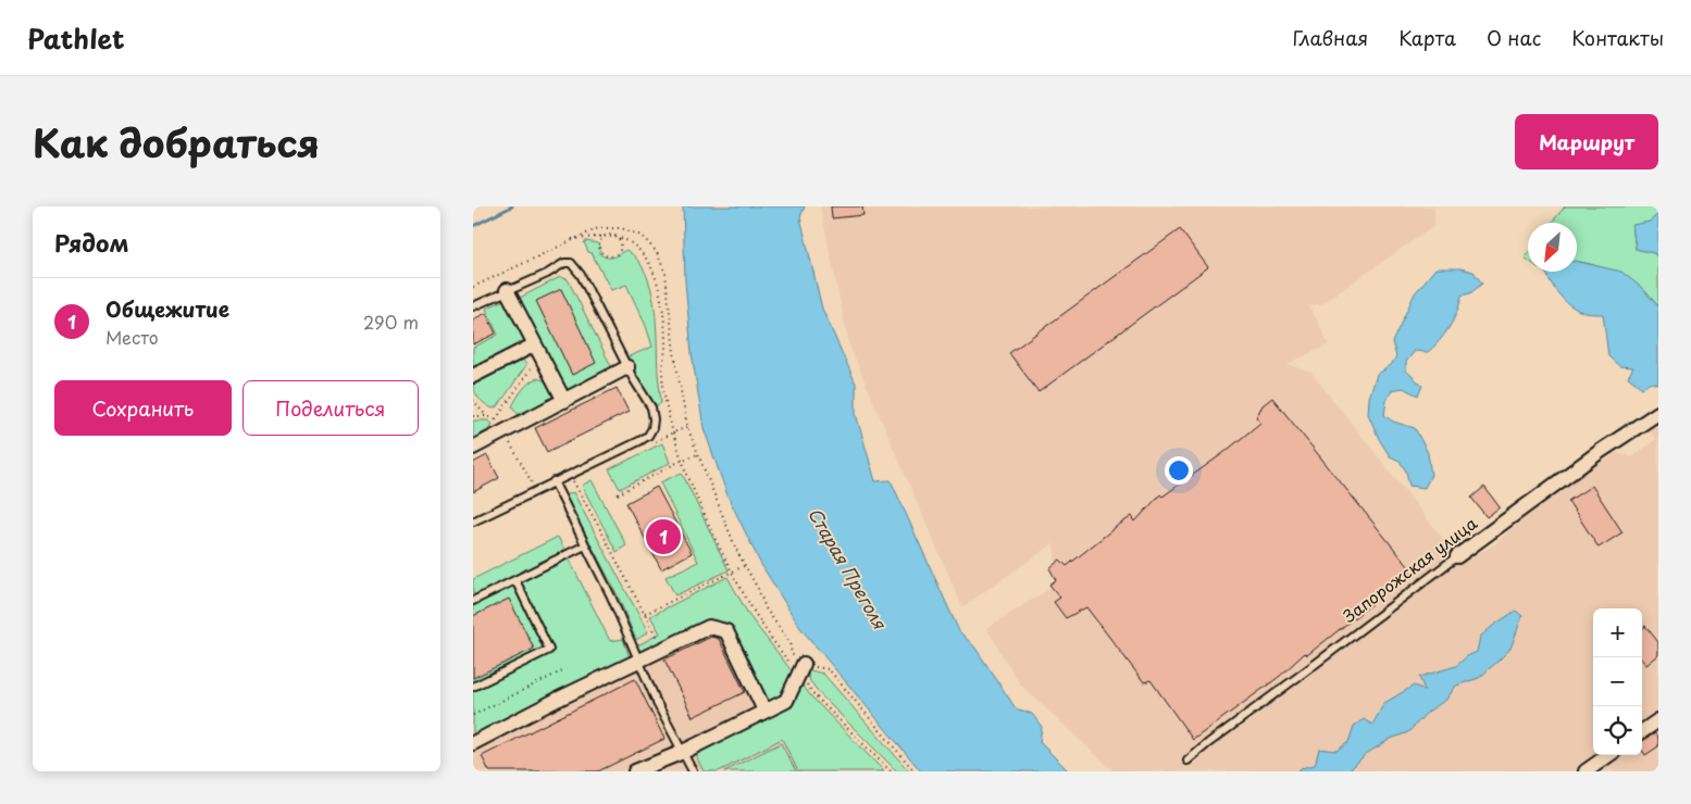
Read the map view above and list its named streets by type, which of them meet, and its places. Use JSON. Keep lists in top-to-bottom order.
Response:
{
  "streets": {
    "street": ["Запорожская улица"]
  },
  "water": ["Старая Преголя"],
  "north": "bottom left",
  "page": {
    "header": "Pathlet",
    "nav": [
      "Главная",
      "Карта",
      "О нас",
      "Контакты"
    ],
    "title": "Как добраться",
    "buttons": [
      "Маршрут",
      ["Сохранить", "Поделиться"]
    ],
    "heading": "Рядом",
    "list": [
      {
        "mark": "1",
        "name": "Общежитие",
        "note": "Место",
        "value": "290 m"
      }
    ],
    "pins": "1",
    "map_buttons": ["+", "−"]
  }
}
